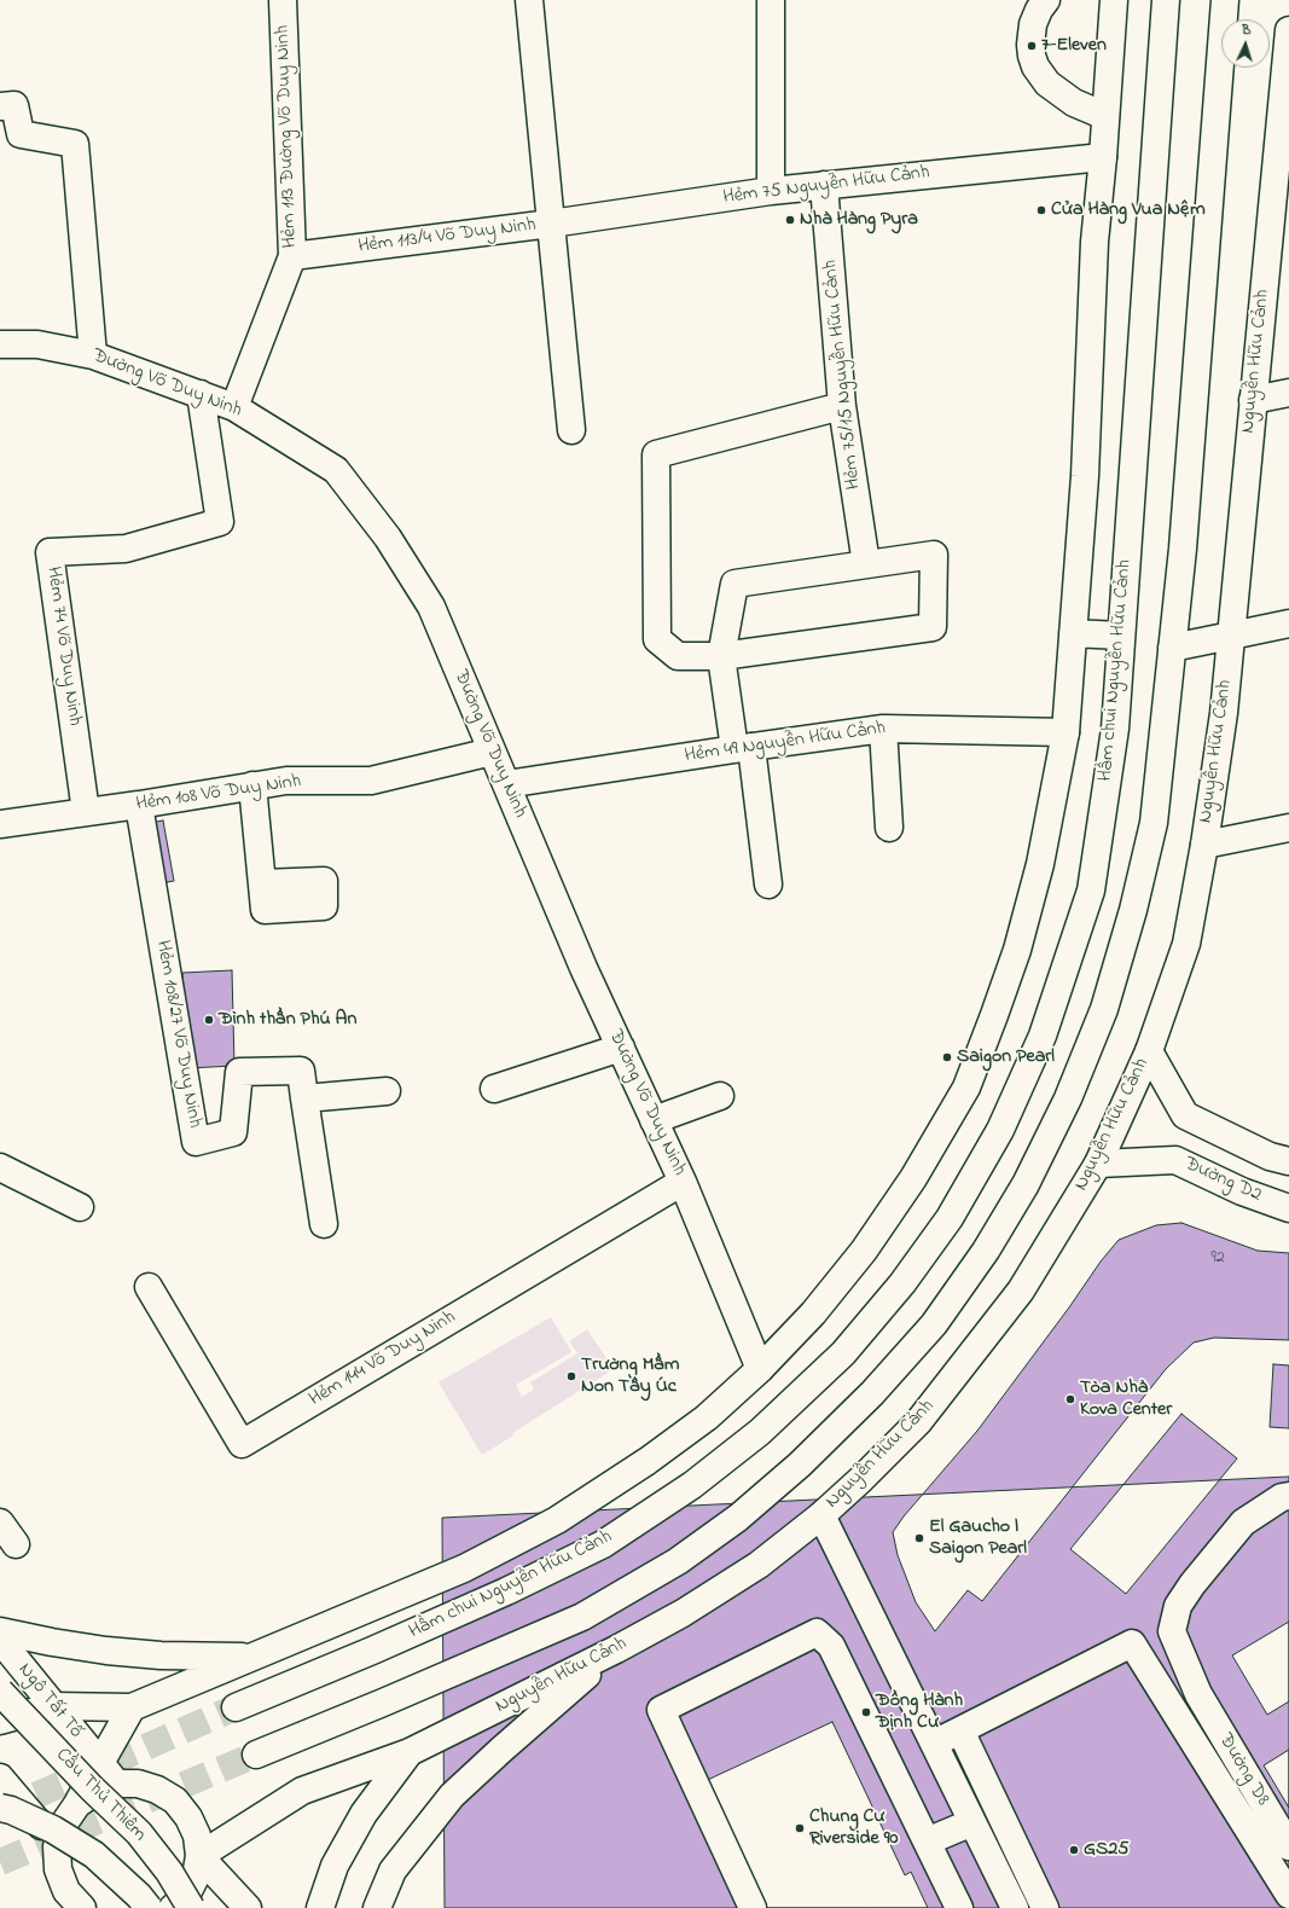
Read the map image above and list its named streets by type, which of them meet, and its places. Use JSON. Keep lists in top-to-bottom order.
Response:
{
  "streets": {
    "main road": [
      "Hẻm 113 Đường Võ Duy Ninh",
      "Hẻm 75 Nguyễn Hữu Cảnh",
      "Hẻm 113/4 Võ Duy Ninh",
      "Nguyễn Hữu Cảnh",
      "Hẻm 75/15 Nguyễn Hữu Cảnh",
      "Đường Võ Duy Ninh",
      "Hẻm 74 Võ Duy Ninh",
      "Hầm chui Nguyễn Hữu Cảnh",
      "Hẻm 49 Nguyễn Hữu Cảnh",
      "Hẻm 108 Võ Duy Ninh",
      "Hẻm 108/27 Võ Duy Ninh",
      "Đường D2",
      "Hẻm 144 Võ Duy Ninh",
      "Ngô Tất Tố",
      "Đường D8",
      "Cầu Thủ Thiêm"
    ]
  },
  "crossings": [
    ["Hẻm 113 Đường Võ Duy Ninh", "Hẻm 113/4 Võ Duy Ninh"],
    ["Hẻm 113 Đường Võ Duy Ninh", "Đường Võ Duy Ninh"],
    ["Hẻm 75 Nguyễn Hữu Cảnh", "Hẻm 113/4 Võ Duy Ninh"],
    ["Hẻm 75 Nguyễn Hữu Cảnh", "Hẻm 75/15 Nguyễn Hữu Cảnh"],
    ["Nguyễn Hữu Cảnh", "Đường D2"],
    ["Đường Võ Duy Ninh", "Hẻm 74 Võ Duy Ninh"],
    ["Đường Võ Duy Ninh", "Hẻm 49 Nguyễn Hữu Cảnh"],
    ["Đường Võ Duy Ninh", "Hẻm 108 Võ Duy Ninh"],
    ["Đường Võ Duy Ninh", "Hẻm 144 Võ Duy Ninh"],
    ["Hẻm 74 Võ Duy Ninh", "Hẻm 108 Võ Duy Ninh"],
    ["Hẻm 108 Võ Duy Ninh", "Hẻm 108/27 Võ Duy Ninh"]
  ],
  "places": [
    "7-Eleven",
    "Cửa Hàng Vua Nệm",
    "Nhà Hàng Pyra",
    "Đình thần Phú An",
    "Saigon Pearl",
    "Trường Mầm Non Tây Úc",
    "Tòa Nhà Kova Center",
    "El Gaucho | Saigon Pearl",
    "Đồng Hành Định Cư",
    "Chung Cư Riverside 90",
    "GS25"
  ],
  "house_numbers": ["92"],
  "north": "top"
}
